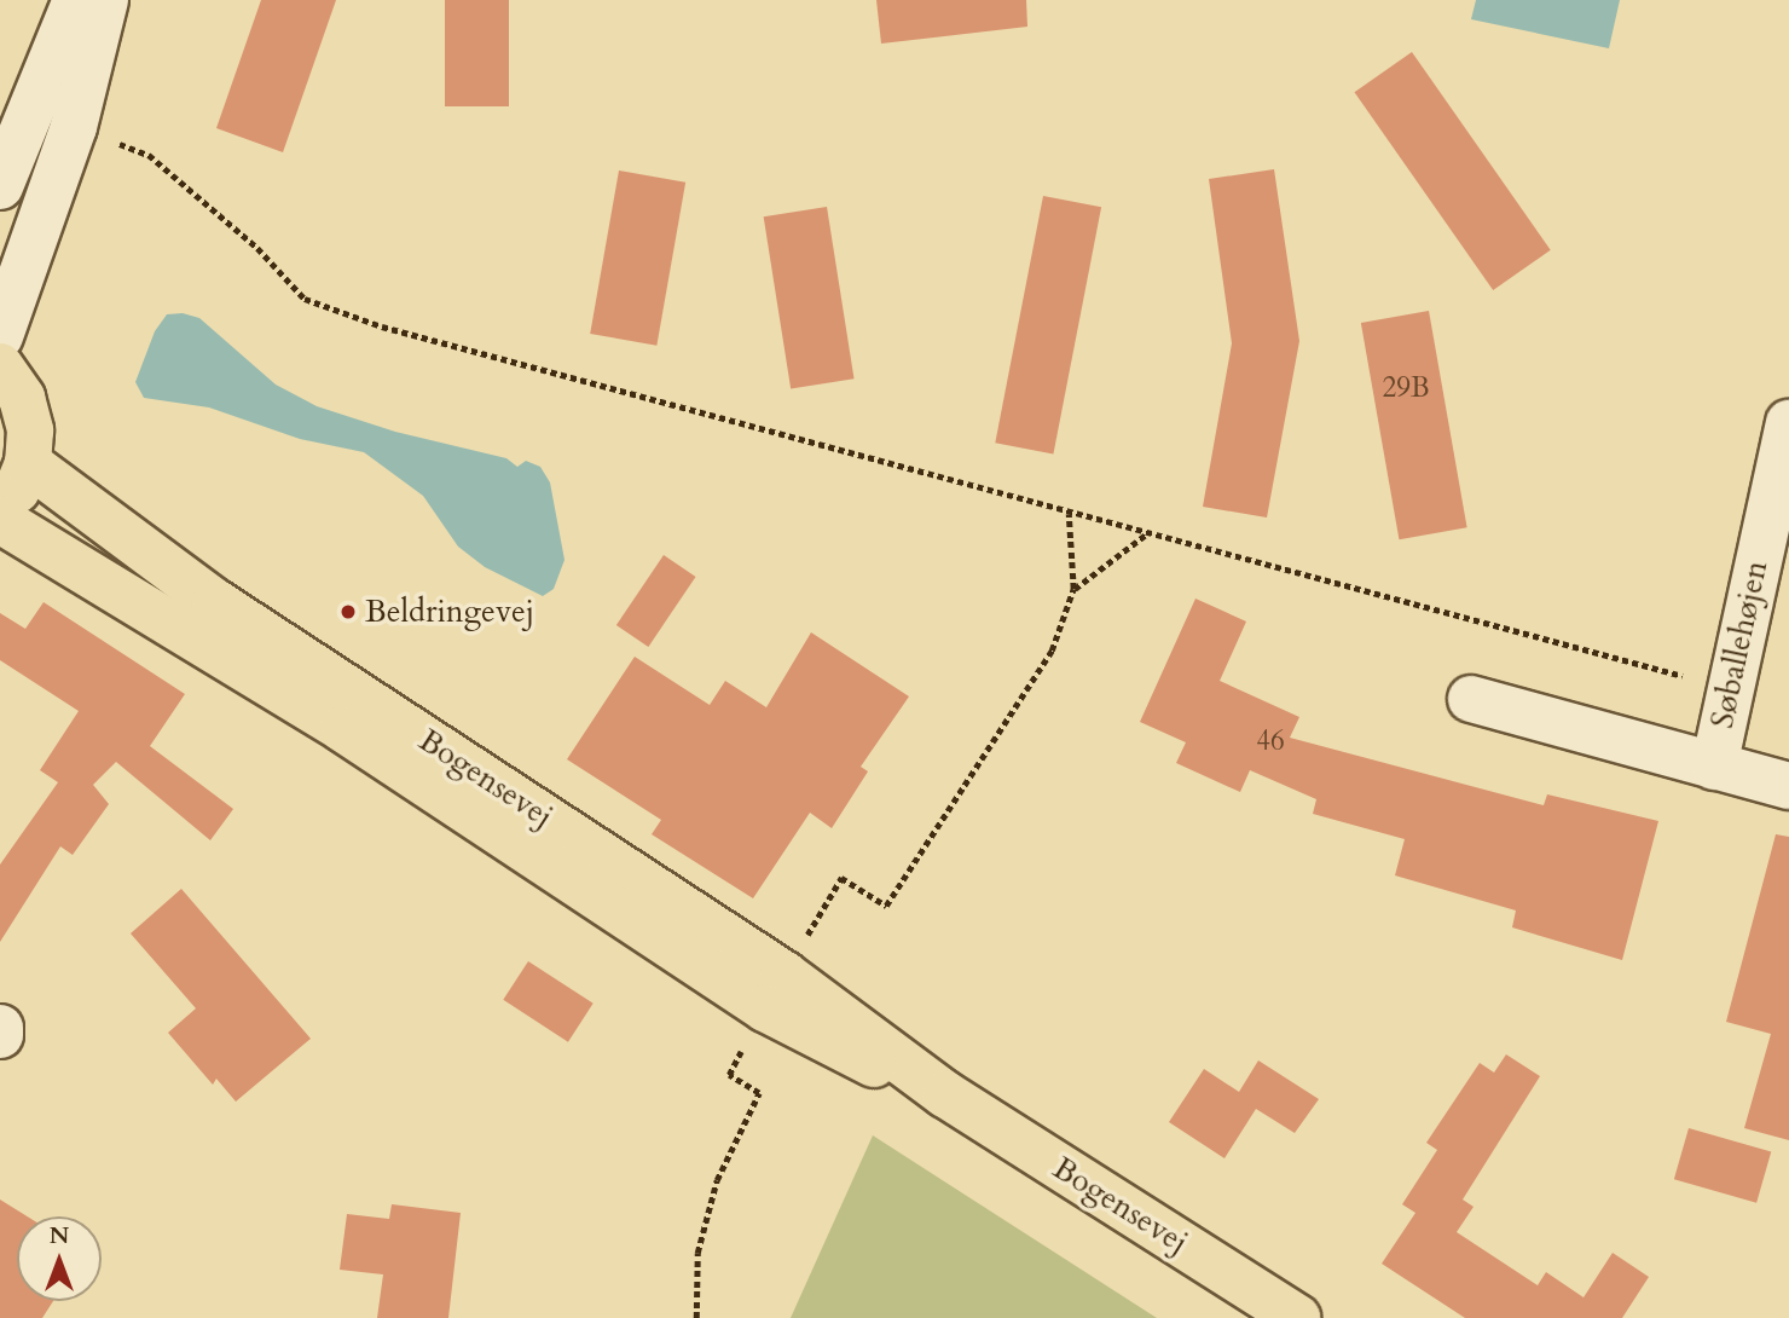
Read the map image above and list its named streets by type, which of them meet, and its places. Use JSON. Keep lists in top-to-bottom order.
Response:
{
  "streets": {
    "main road": ["Bogensevej"],
    "street": ["Søballehøjen"]
  },
  "places": ["Beldringevej"],
  "house_numbers": ["29B", "46"],
  "north": "top"
}
